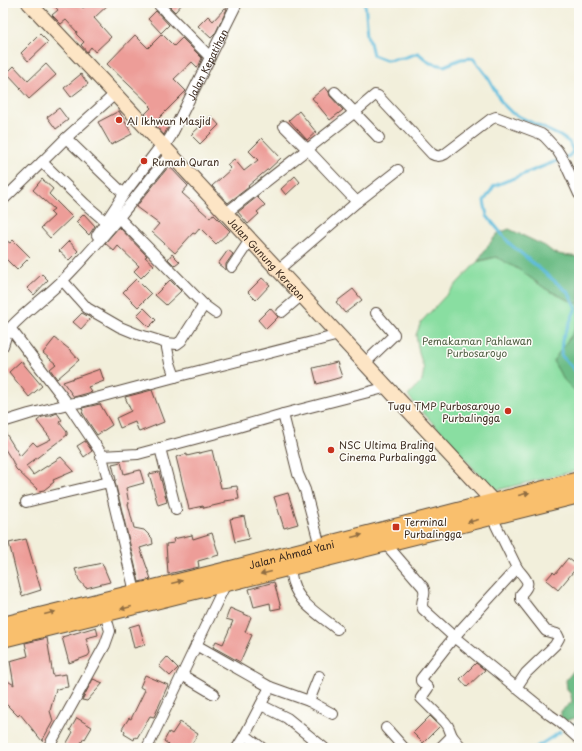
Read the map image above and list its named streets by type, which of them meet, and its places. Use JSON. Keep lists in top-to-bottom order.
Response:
{
  "streets": {
    "main road": ["Jalan Ahmad Yani"],
    "street": ["Jalan Kepatihan", "Jalan Gunung Keraton"]
  },
  "crossings": [
    ["Jalan Kepatihan", "Jalan Gunung Keraton"],
    ["Jalan Gunung Keraton", "Jalan Ahmad Yani"]
  ],
  "parks": ["Pemakaman Pahlawan Purbosaroyo"],
  "places": {
    "other": [
      "Al Ikhwan Masjid",
      "Rumah Quran",
      "Tugu TMP Purbosaroyo Purbalingga",
      "NSC Ultima Braling Cinema Purbalingga"
    ],
    "transit": ["Terminal Purbalingga"]
  }
}
